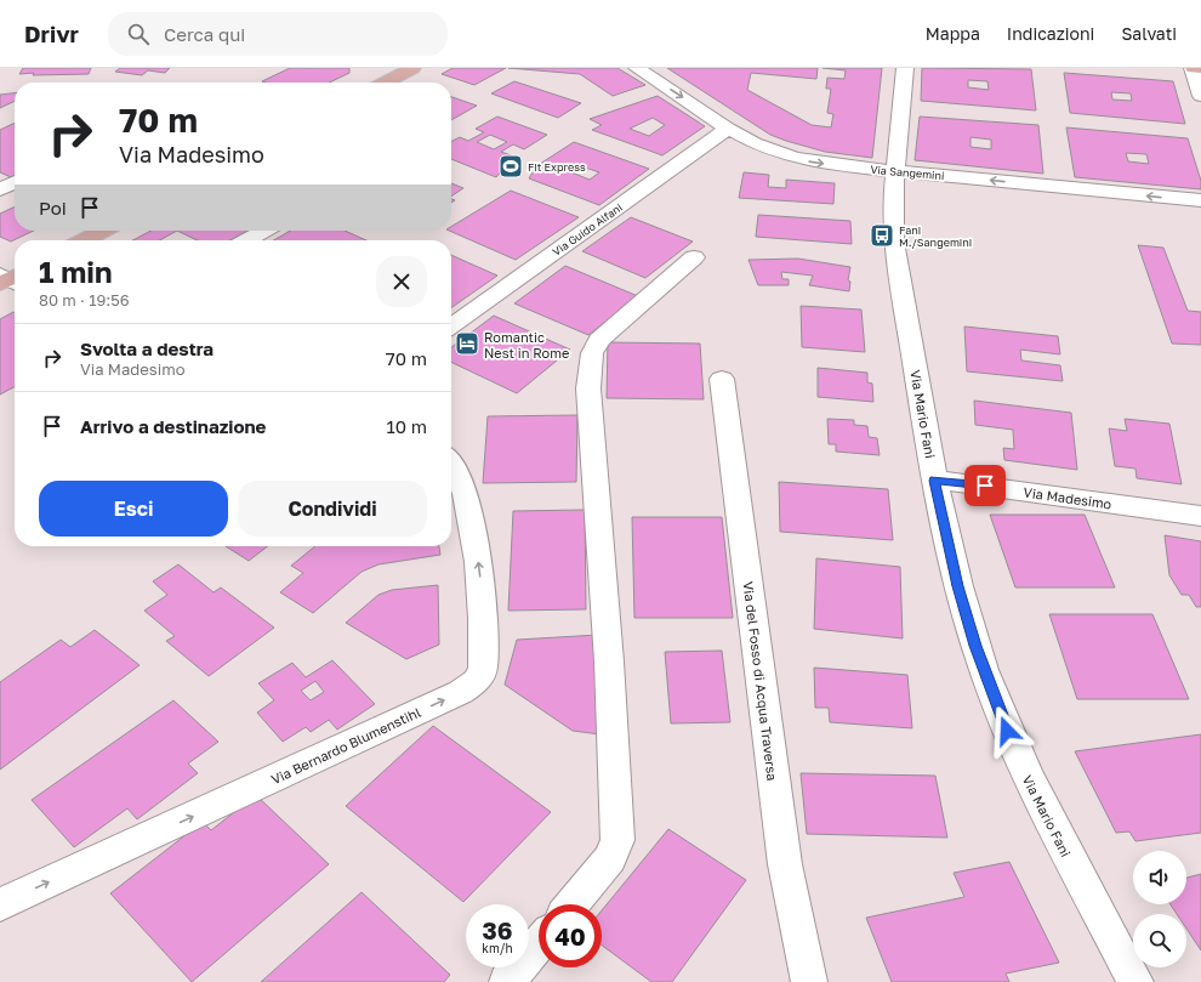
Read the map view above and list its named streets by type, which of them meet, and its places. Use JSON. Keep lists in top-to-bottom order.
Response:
{
  "streets": {
    "street": [
      "Via Sangemini",
      "Via Guido Alfani",
      "Via Mario Fani",
      "Via Madesimo",
      "Via del Fosso di Acqua Traversa",
      "Via Bernardo Blumenstihl"
    ]
  },
  "crossings": [
    ["Via Sangemini", "Via Guido Alfani"],
    ["Via Sangemini", "Via Mario Fani"],
    ["Via Mario Fani", "Via Madesimo"]
  ],
  "one_way": ["Via Bernardo Blumenstihl"],
  "places": {
    "sports": ["Fit Express"],
    "bus stop": ["Fani M./Sangemini"],
    "hotel": ["Romantic Nest in Rome"]
  },
  "page": {
    "header": "Drivr",
    "search": "Cerca qui",
    "nav": ["Mappa", "Indicazioni", "Salvati"],
    "turn": ["70 m", "Via Madesimo"],
    "then": "Poi",
    "heading": ["1 min", "80 m · 19:56"],
    "list": [
      {
        "name": "Svolta a destra",
        "note": "Via Madesimo",
        "value": "70 m"
      },
      {
        "name": "Arrivo a destinazione",
        "value": "10 m"
      }
    ],
    "buttons": ["Esci", "Condividi"],
    "speed": "36 km/h",
    "limit": "40"
  }
}
